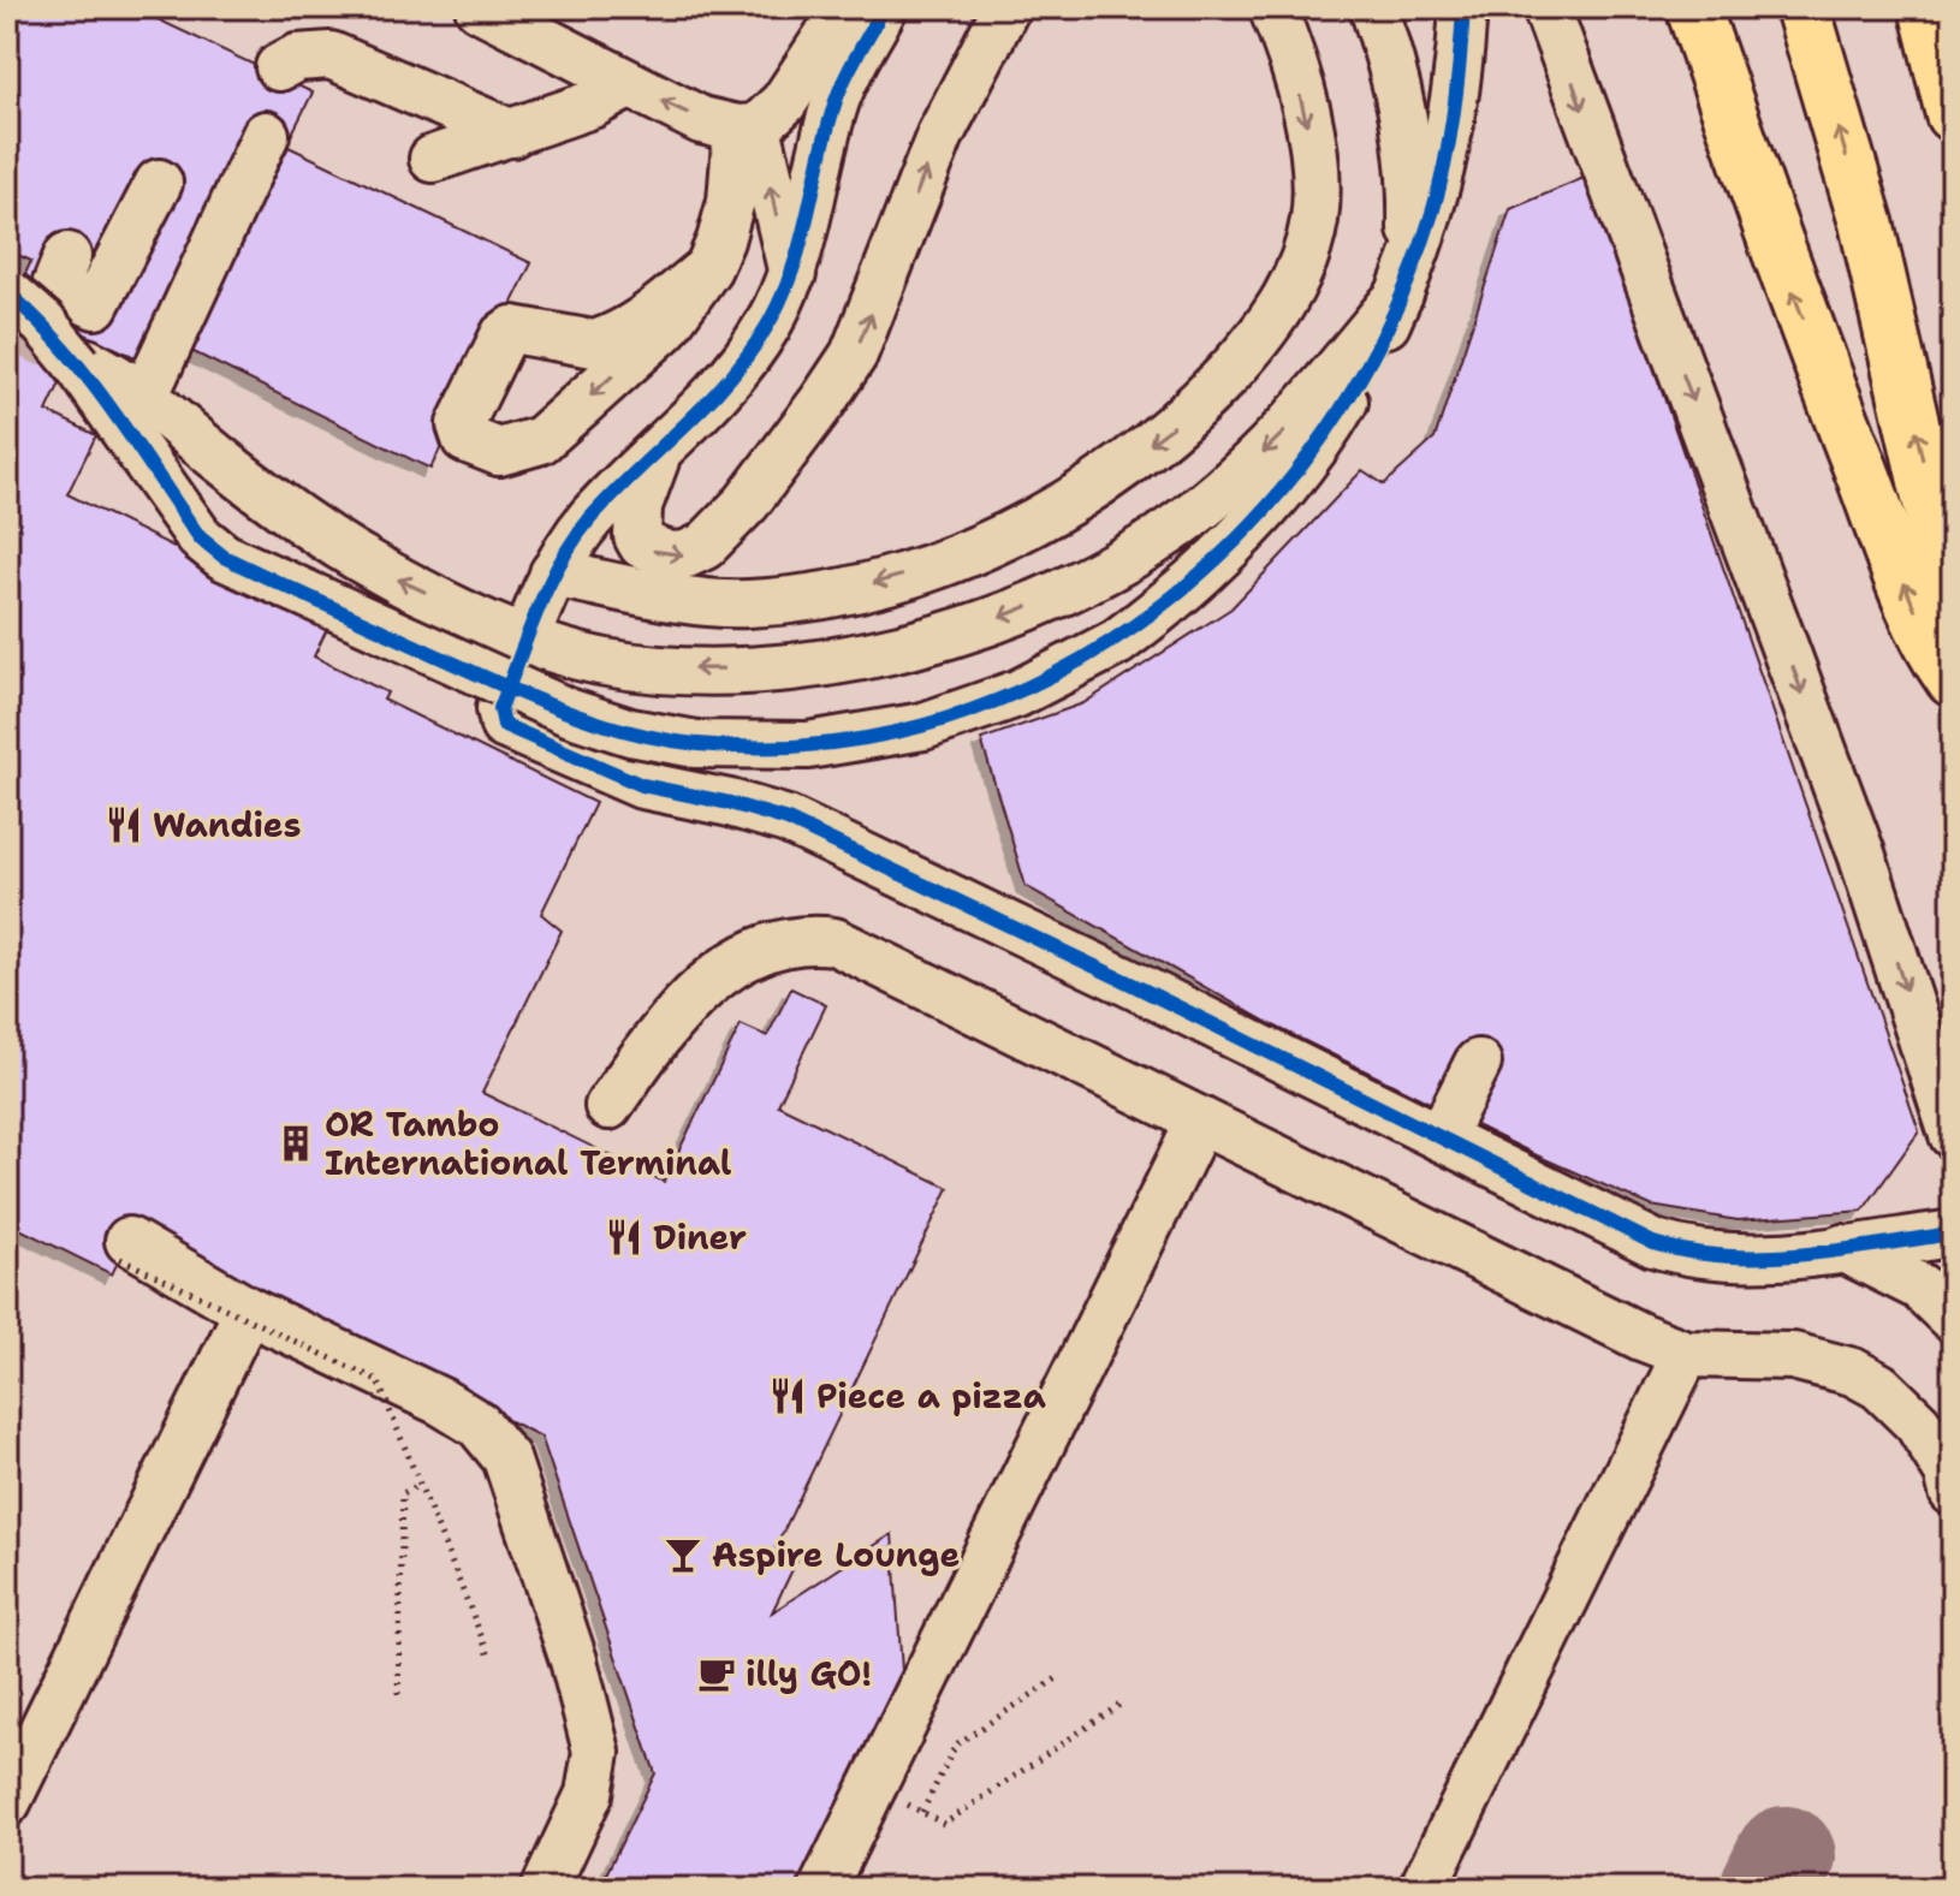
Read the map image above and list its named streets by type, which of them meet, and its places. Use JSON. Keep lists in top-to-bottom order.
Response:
{
  "places": {
    "restaurant": ["Wandies", "Diner", "Piece a pizza"],
    "building": ["OR Tambo International Terminal"],
    "bar": ["Aspire Lounge"],
    "cafe": ["illy GO!"]
  }
}
